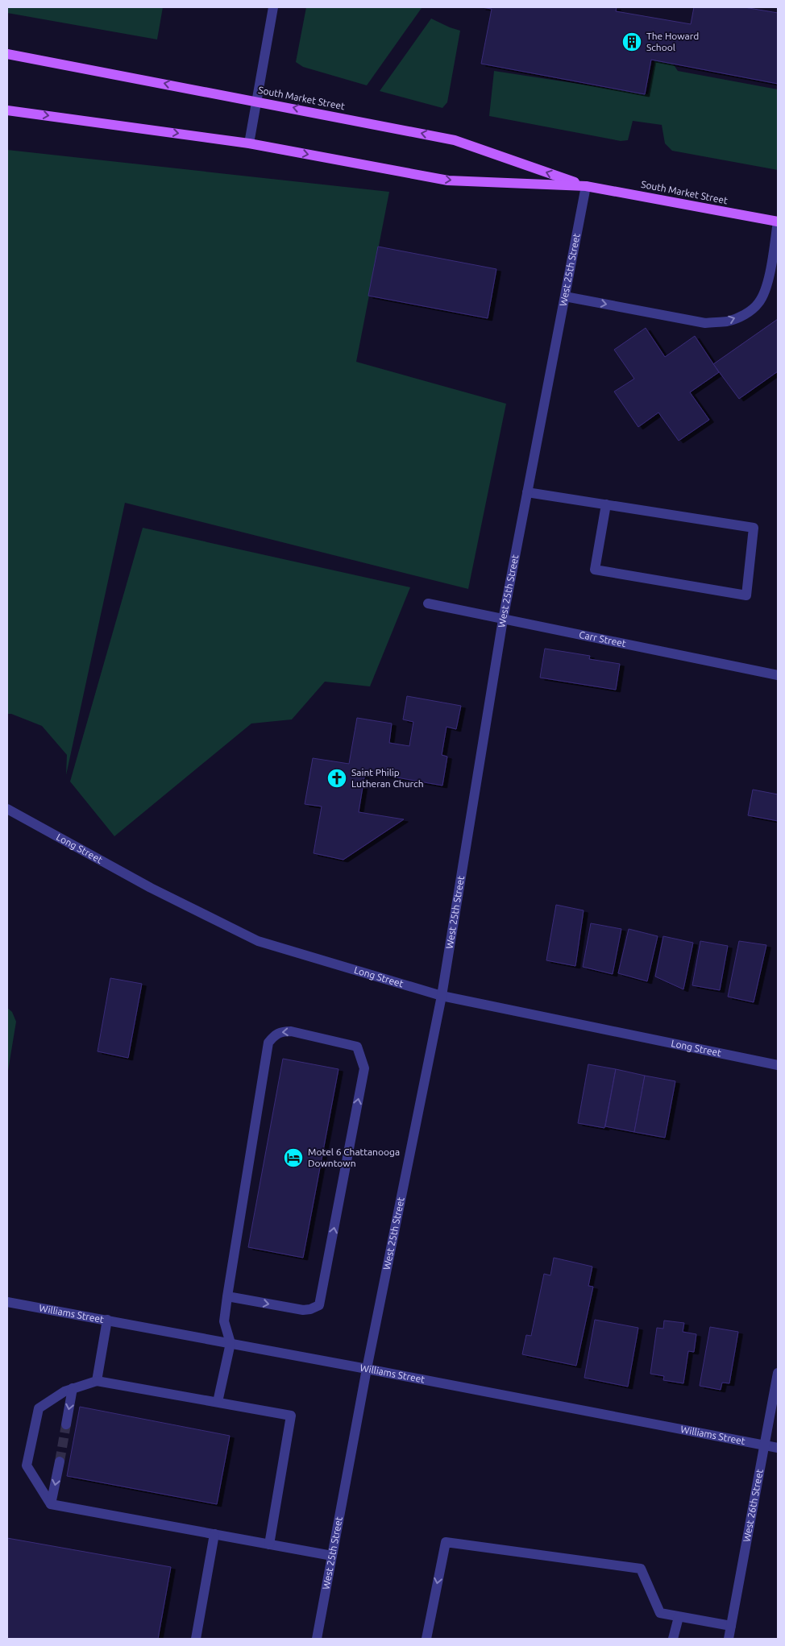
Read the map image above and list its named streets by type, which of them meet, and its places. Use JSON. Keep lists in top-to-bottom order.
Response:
{
  "streets": {
    "main road": ["South Market Street"],
    "street": [
      "West 25th Street",
      "Carr Street",
      "Long Street",
      "Williams Street",
      "West 26th Street"
    ]
  },
  "crossings": [
    ["South Market Street", "West 25th Street"],
    ["West 25th Street", "Carr Street"],
    ["West 25th Street", "Long Street"],
    ["West 25th Street", "Williams Street"],
    ["Williams Street", "West 26th Street"]
  ],
  "places": {
    "building": ["The Howard School"],
    "church": ["Saint Philip Lutheran Church"],
    "hotel": ["Motel 6 Chattanooga Downtown"]
  }
}
